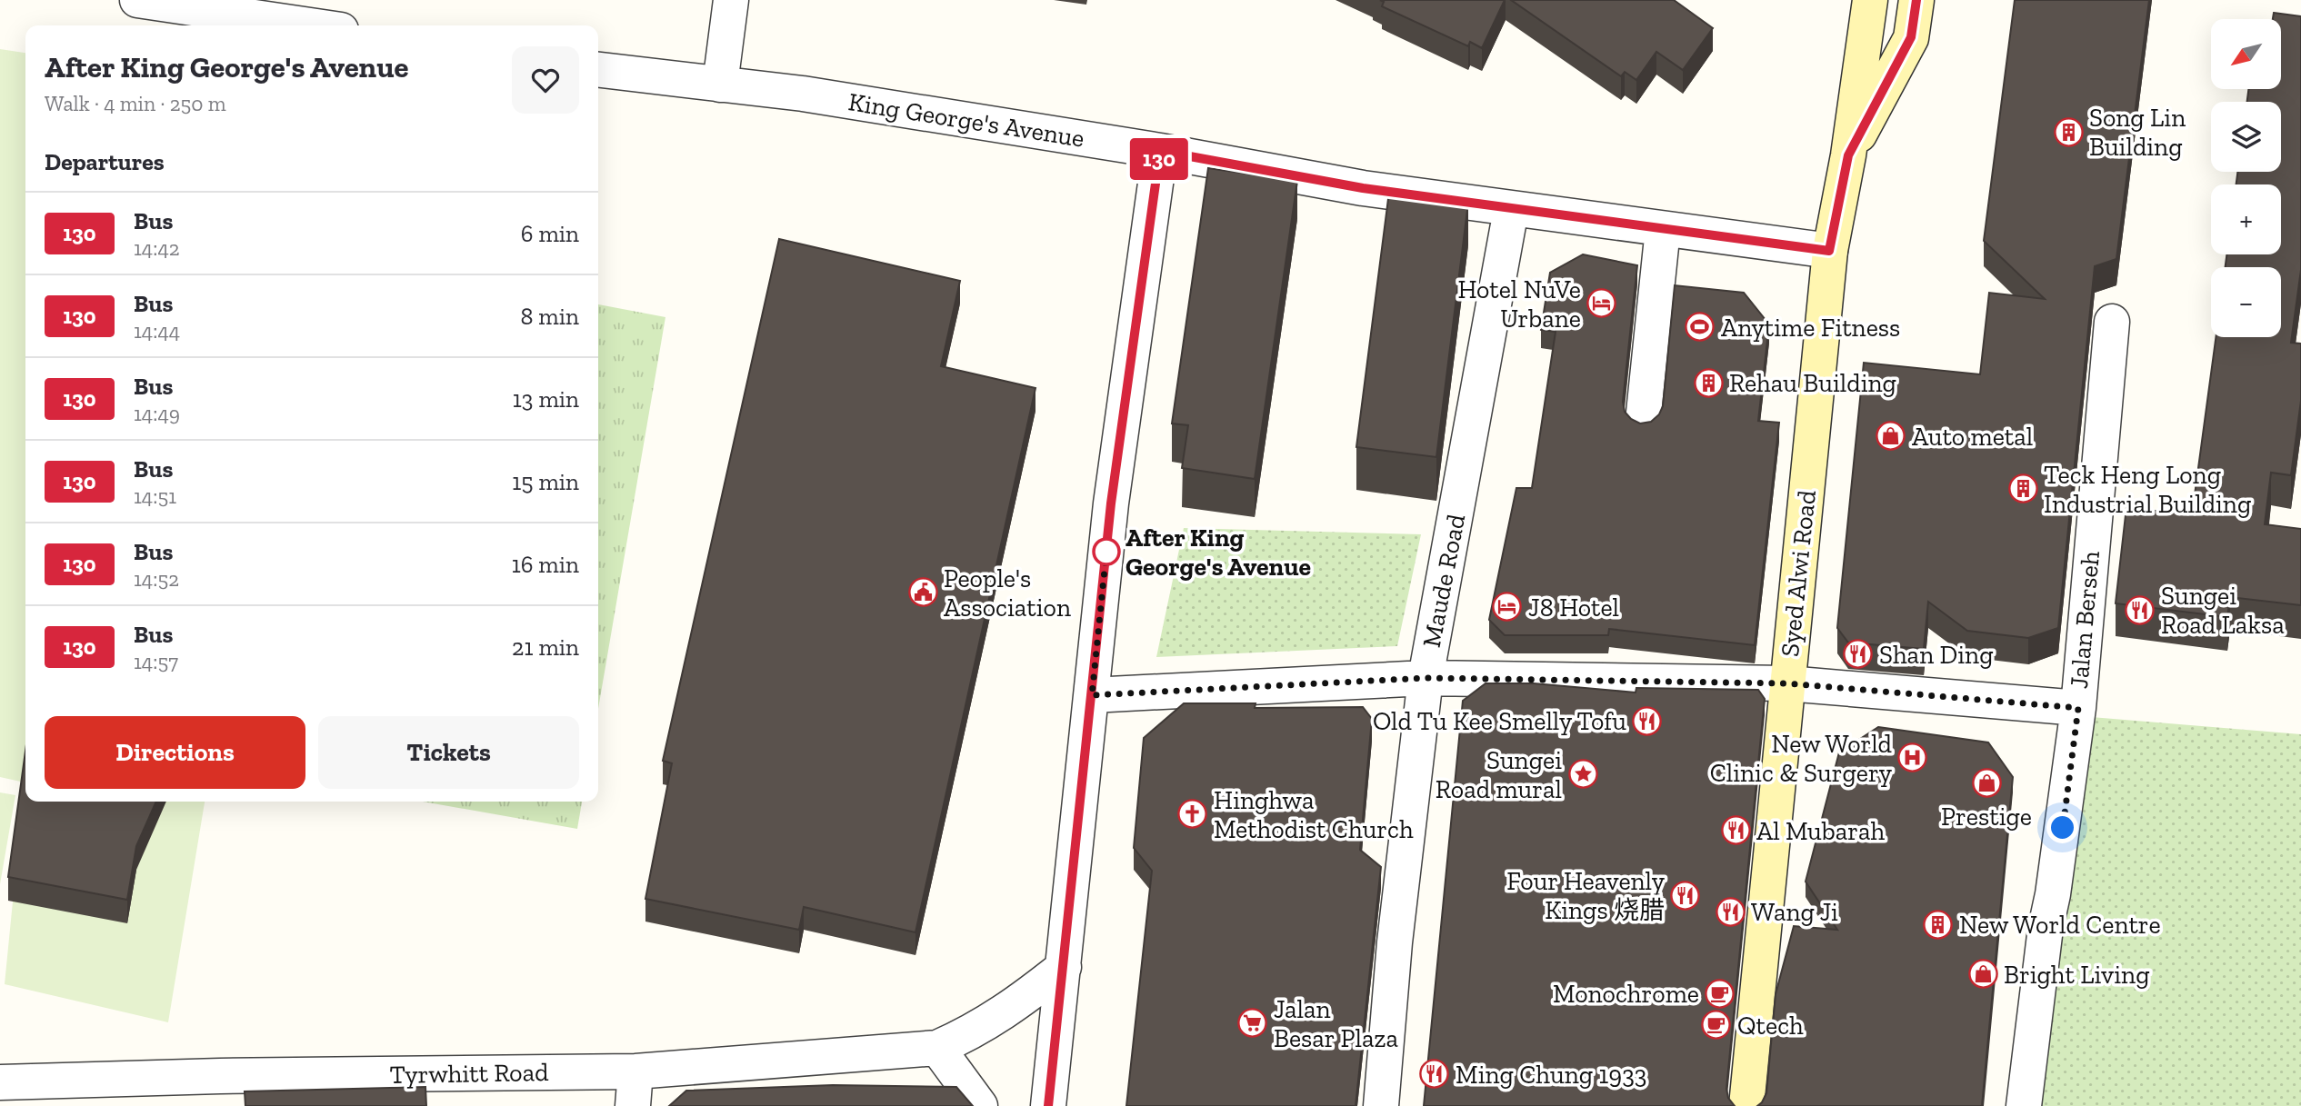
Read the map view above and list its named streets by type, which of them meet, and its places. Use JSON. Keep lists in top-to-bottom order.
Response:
{
  "streets": {
    "street": [
      "King George's Avenue",
      "Syed Alwi Road",
      "Maude Road",
      "Jalan Berseh",
      "Tyrwhitt Road"
    ]
  },
  "crossings": [
    ["King George's Avenue", "Syed Alwi Road"],
    ["King George's Avenue", "Maude Road"]
  ],
  "places": {
    "building": [
      "Song Lin Building",
      "Rehau Building",
      "Teck Heng Long Industrial Building",
      "New World Centre"
    ],
    "hotel": ["Hotel NuVe Urbane", "J8 Hotel"],
    "sports": ["Anytime Fitness"],
    "shop": ["Auto metal", "Prestige", "Bright Living"],
    "other": ["After King George's Avenue"],
    "public building": ["People's Association"],
    "restaurant": [
      "Sungei Road Laksa",
      "Shan Ding",
      "Old Tu Kee Smelly Tofu",
      "Al Mubarah",
      "Four Heavenly Kings 烧腊",
      "Wang Ji",
      "Ming Chung 1933"
    ],
    "hospital": ["New World Clinic & Surgery"],
    "place": ["Sungei Road mural"],
    "church": ["Hinghwa Methodist Church"],
    "cafe": ["Monochrome", "Qtech"],
    "supermarket": ["Jalan Besar Plaza"]
  },
  "lines": ["bus line 130"],
  "north": "bottom left",
  "page": {
    "on_map": "130",
    "map_buttons": ["+", "−"],
    "heading": [
      ["After King George's Avenue", "Walk · 4 min · 250 m"],
      "Departures"
    ],
    "list": [
      {
        "mark": "130",
        "name": "Bus",
        "note": "14:42",
        "value": "6 min"
      },
      {
        "mark": "130",
        "name": "Bus",
        "note": "14:44",
        "value": "8 min"
      },
      {
        "mark": "130",
        "name": "Bus",
        "note": "14:49",
        "value": "13 min"
      },
      {
        "mark": "130",
        "name": "Bus",
        "note": "14:51",
        "value": "15 min"
      },
      {
        "mark": "130",
        "name": "Bus",
        "note": "14:52",
        "value": "16 min"
      },
      {
        "mark": "130",
        "name": "Bus",
        "note": "14:57",
        "value": "21 min"
      }
    ],
    "buttons": ["Directions", "Tickets"]
  }
}
